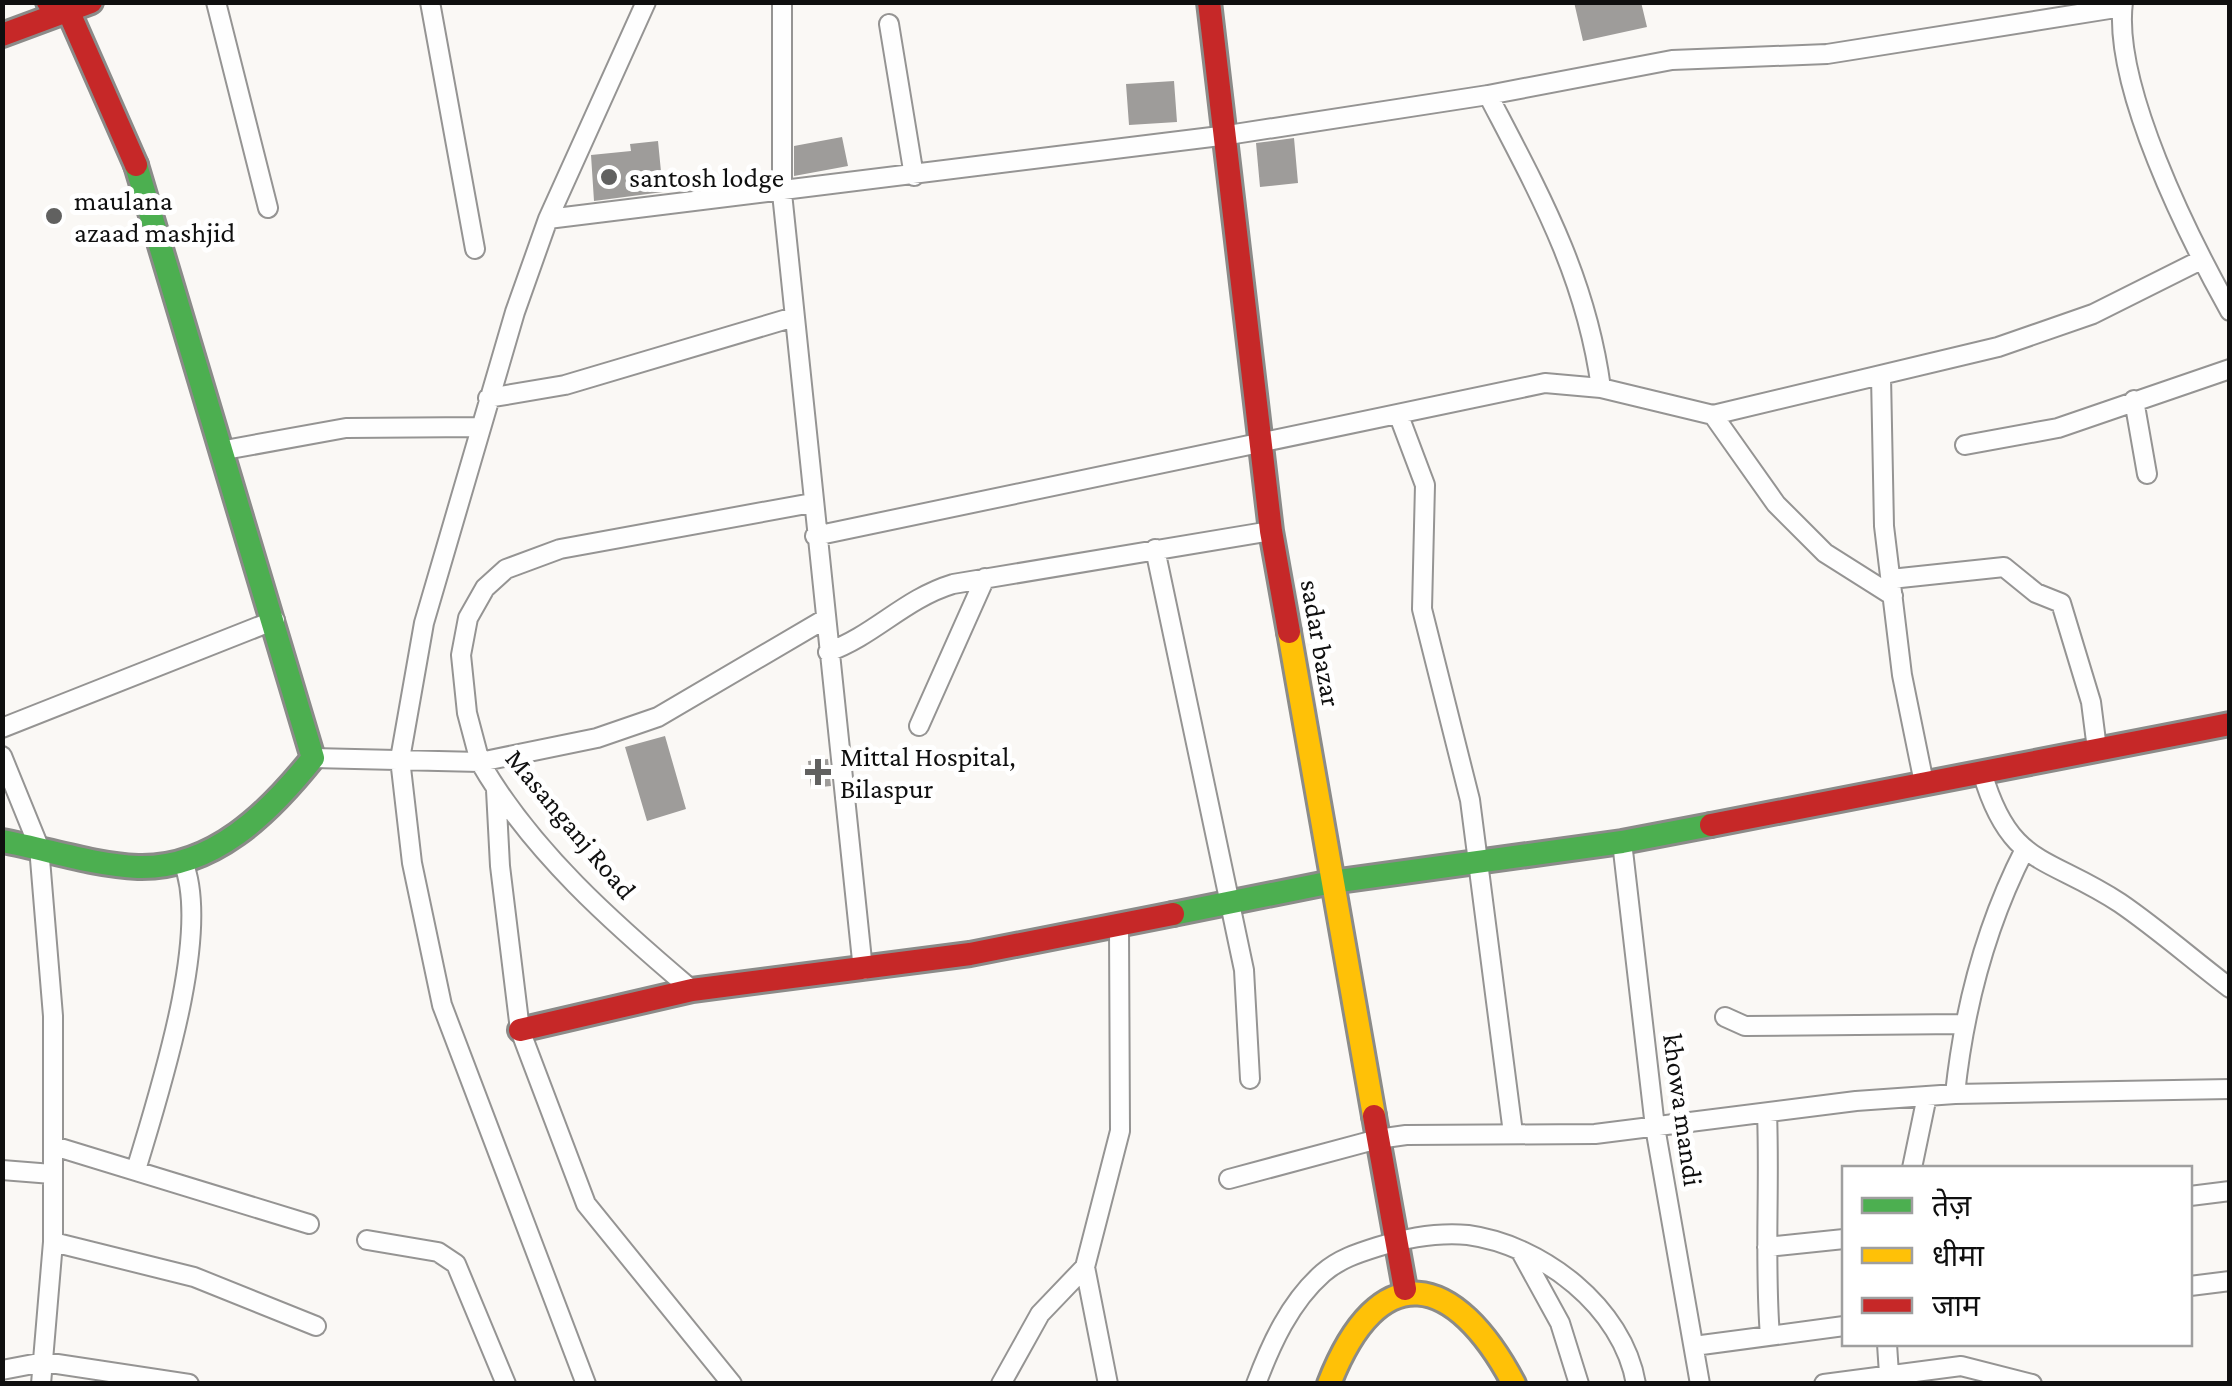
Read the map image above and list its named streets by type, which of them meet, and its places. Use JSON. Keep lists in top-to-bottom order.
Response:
{
  "streets": {
    "street": ["sadar bazar", "Masanganj Road", "khowa mandi"]
  },
  "places": {
    "other": ["santosh lodge", "maulana azaad mashjid"],
    "health": ["Mittal Hospital, Bilaspur"]
  },
  "legend": ["तेज़", "धीमा", "जाम"]
}
